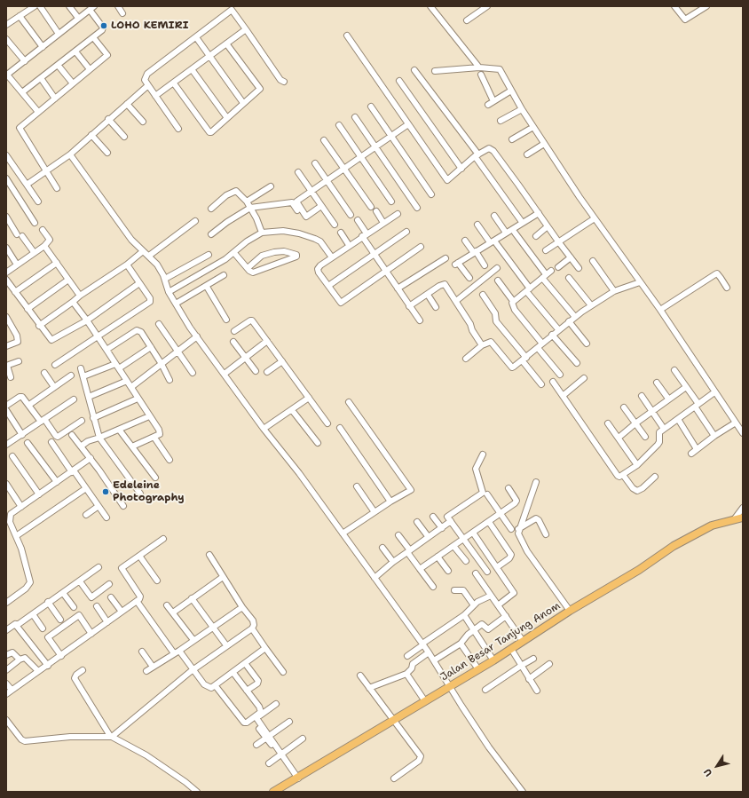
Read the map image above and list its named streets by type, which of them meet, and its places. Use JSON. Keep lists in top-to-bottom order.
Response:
{
  "streets": {
    "main road": ["Jalan Besar Tanjung Anom"]
  },
  "places": ["LOHO KEMIRI", "Edeleine Photography"],
  "north": "bottom left"
}
